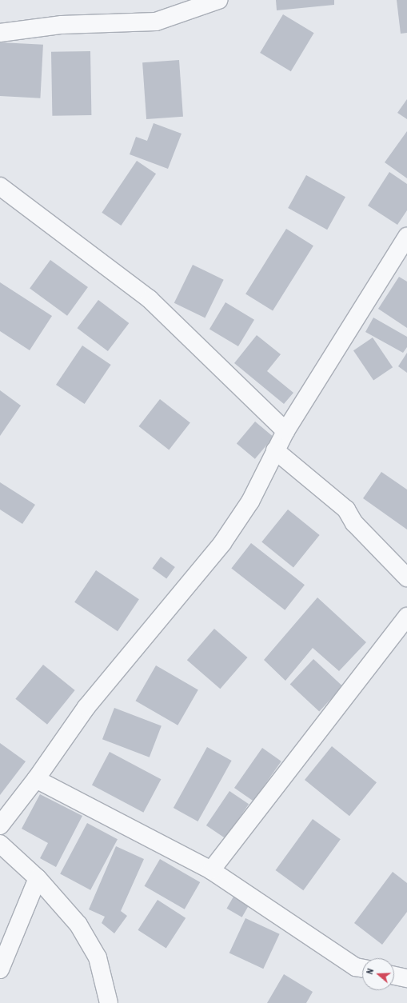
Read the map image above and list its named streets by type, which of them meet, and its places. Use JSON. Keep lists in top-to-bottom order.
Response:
{
  "north": "left"
}
